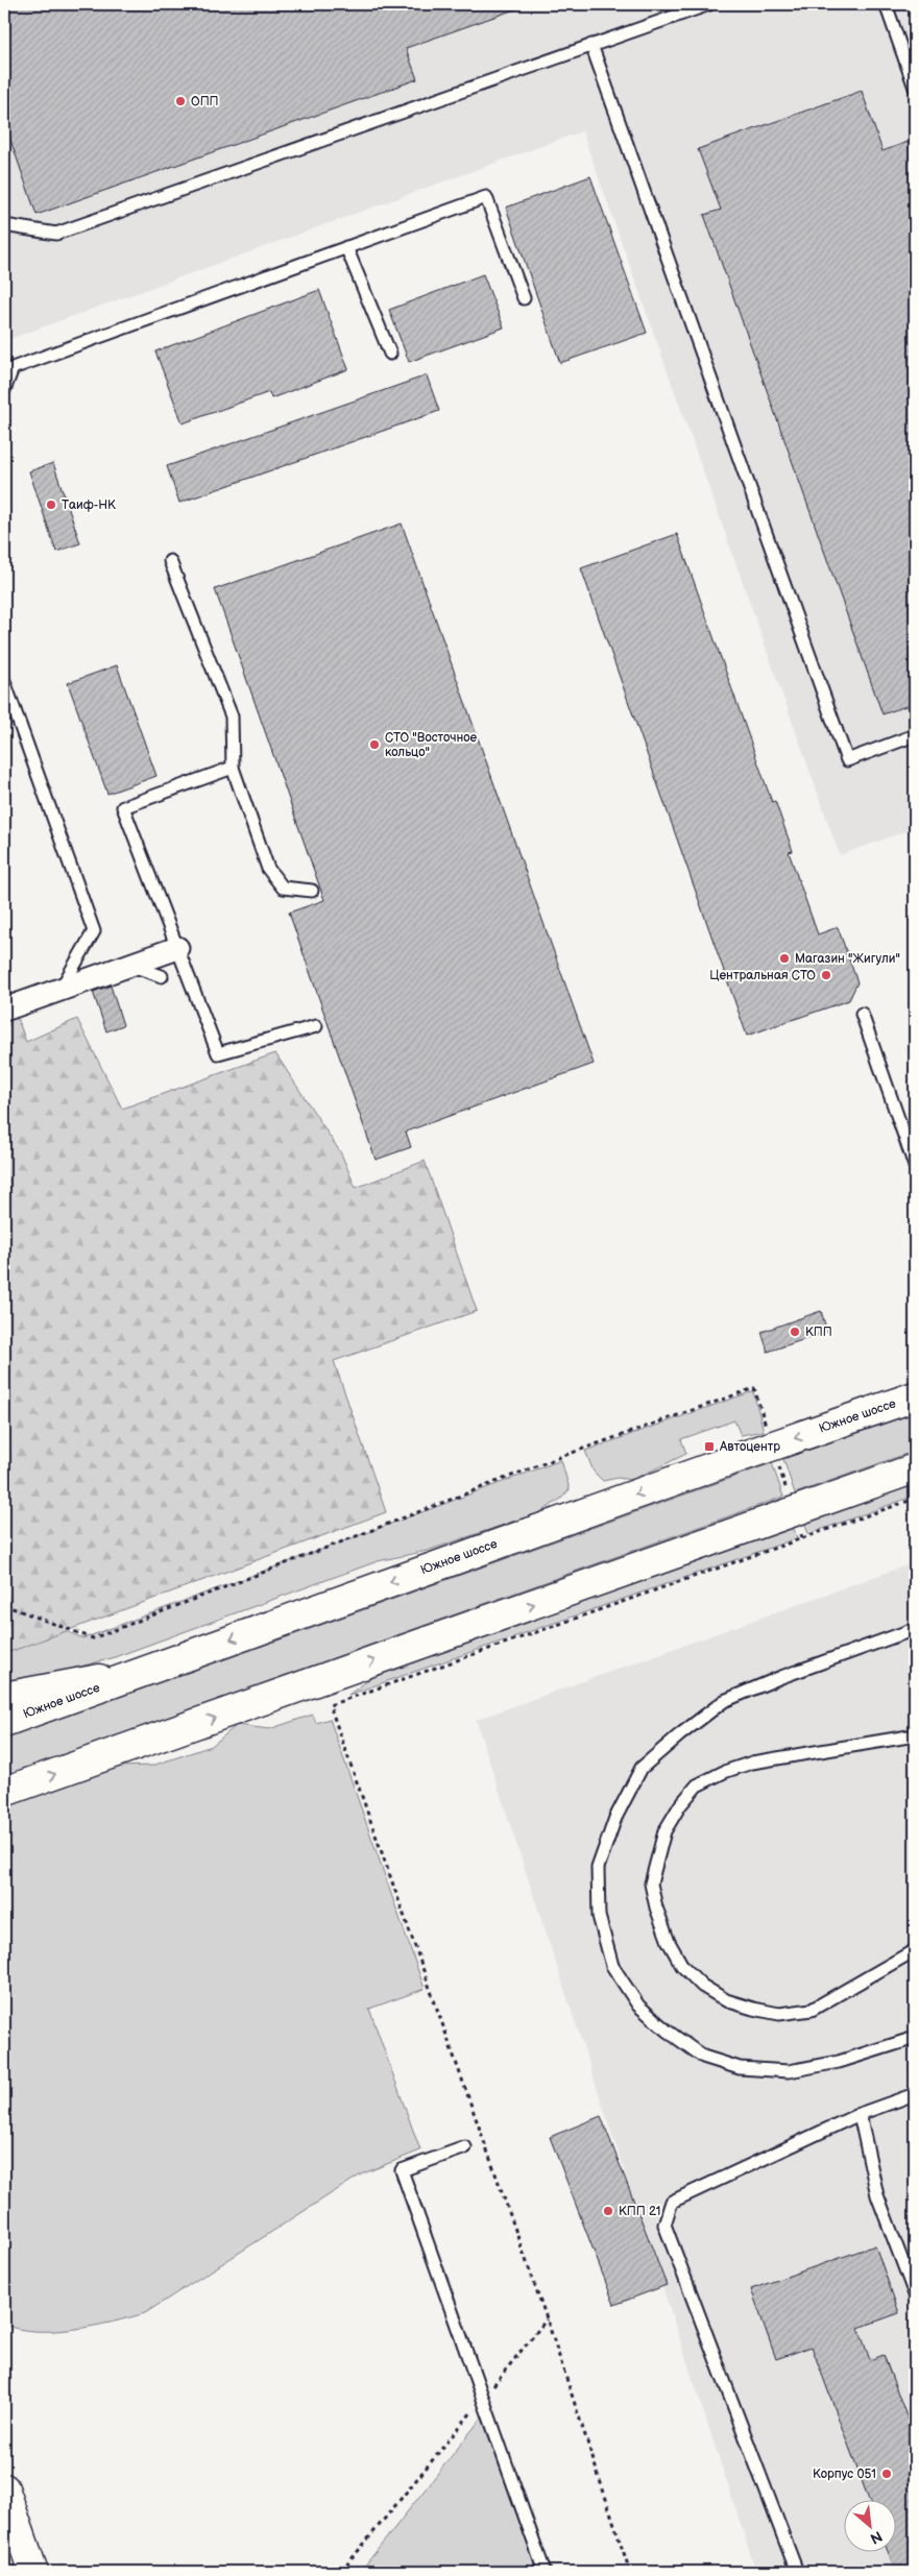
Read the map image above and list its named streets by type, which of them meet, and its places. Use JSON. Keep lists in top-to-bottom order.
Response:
{
  "streets": {
    "main road": ["Южное шоссе"]
  },
  "places": {
    "other": [
      "ОПП",
      "Таиф-НК",
      "СТО \"Восточное кольцо\"",
      "Магазин \"Жигули\"",
      "Центральная СТО",
      "КПП",
      "КПП 21",
      "Корпус 051"
    ],
    "transit": ["Автоцентр"]
  },
  "north": "bottom right"
}
